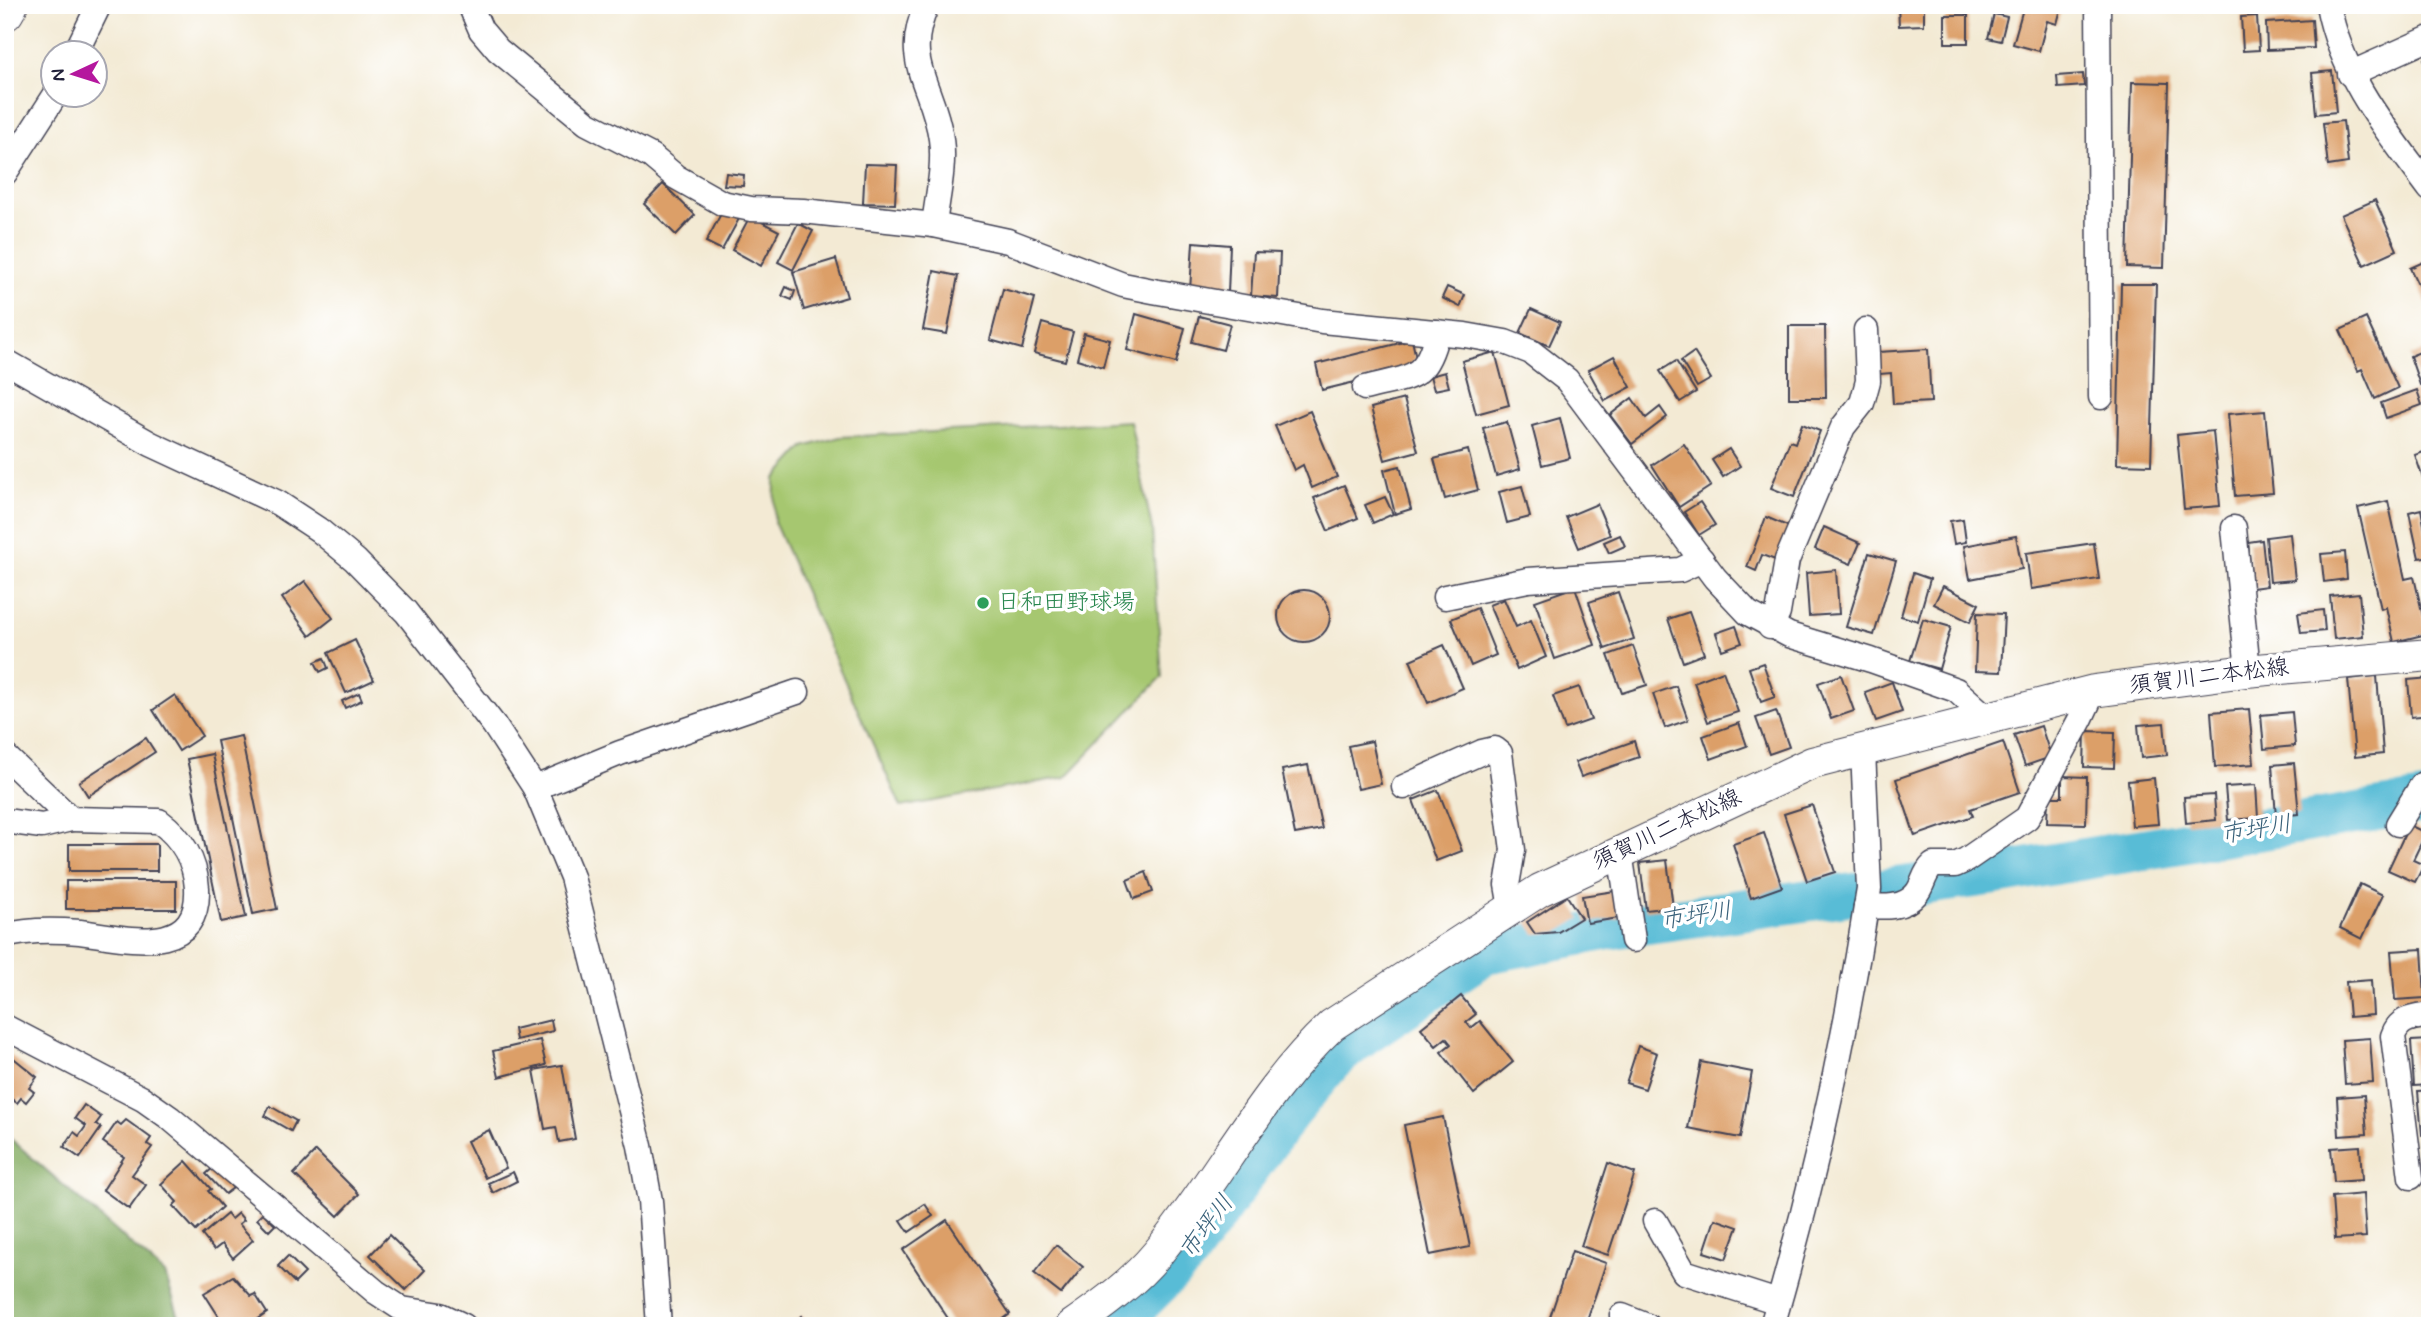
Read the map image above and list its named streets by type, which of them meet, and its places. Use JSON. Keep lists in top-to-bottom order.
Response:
{
  "streets": {
    "main road": ["須賀川二本松線"]
  },
  "water": ["市坪川"],
  "places": ["日和田野球場"],
  "north": "left"
}
